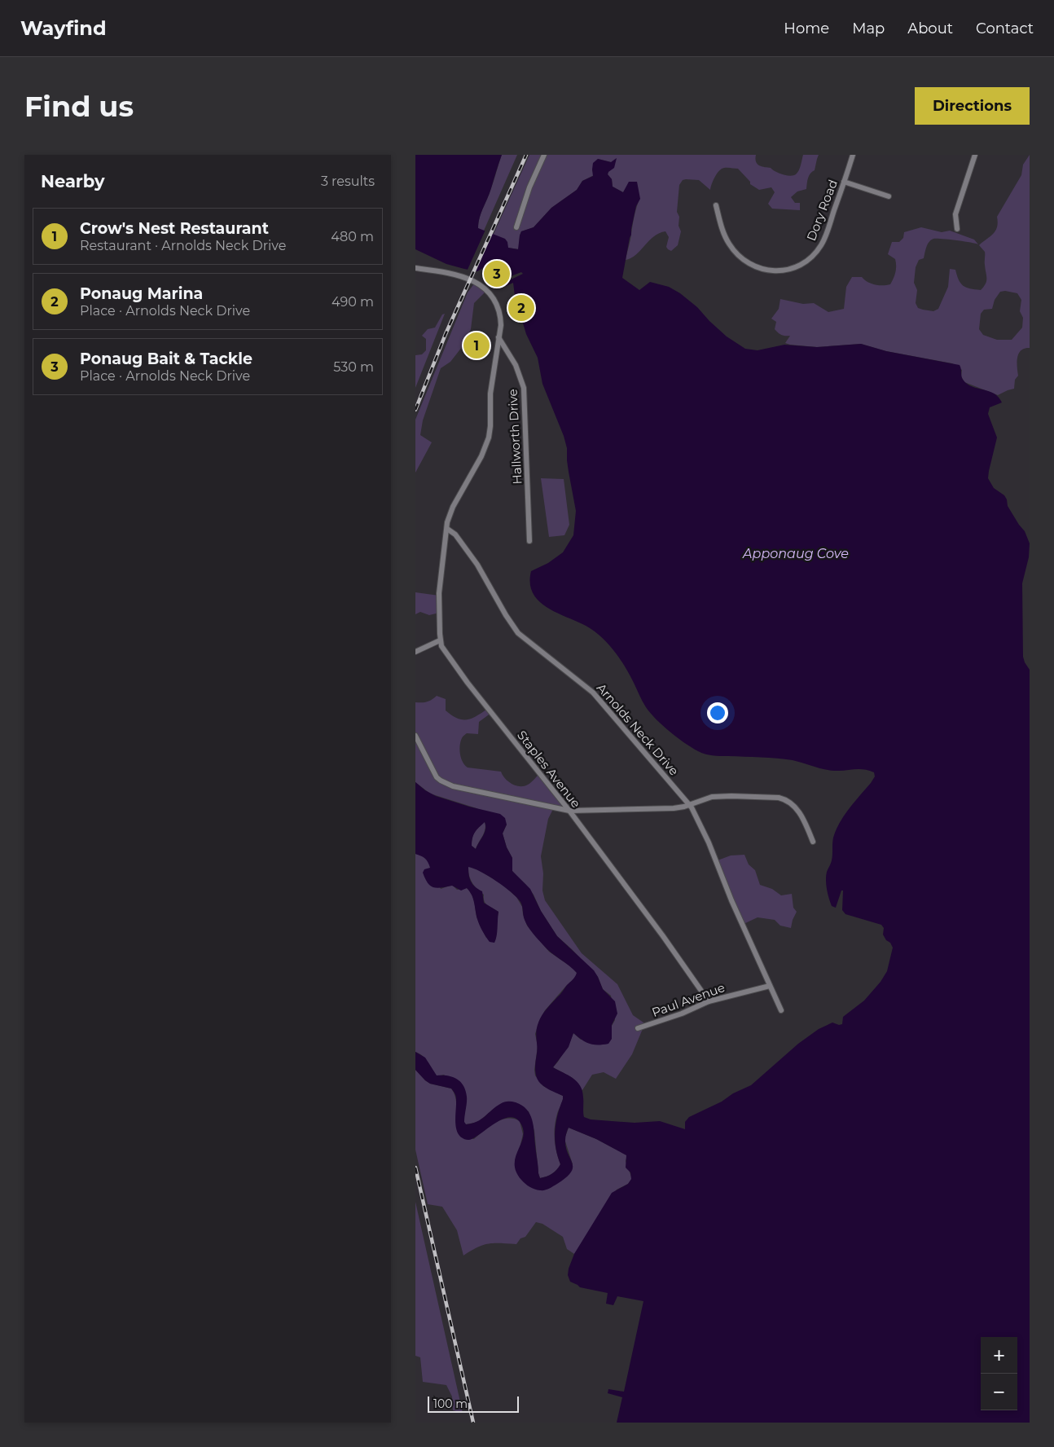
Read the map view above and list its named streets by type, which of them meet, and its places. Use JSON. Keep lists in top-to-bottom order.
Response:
{
  "streets": {
    "street": [
      "Dory Road",
      "Hallworth Drive",
      "Arnolds Neck Drive",
      "Staples Avenue",
      "Paul Avenue"
    ]
  },
  "crossings": [
    ["Arnolds Neck Drive", "Staples Avenue"],
    ["Arnolds Neck Drive", "Paul Avenue"],
    ["Staples Avenue", "Paul Avenue"]
  ],
  "water": ["Apponaug Cove"],
  "scale_bar": "100 m",
  "page": {
    "header": "Wayfind",
    "nav": [
      "Home",
      "Map",
      "About",
      "Contact"
    ],
    "buttons": "Directions",
    "title": "Find us",
    "heading": ["Nearby", "3 results"],
    "list": [
      {
        "mark": "1",
        "name": "Crow's Nest Restaurant",
        "note": "Restaurant · Arnolds Neck Drive",
        "value": "480 m"
      },
      {
        "mark": "2",
        "name": "Ponaug Marina",
        "note": "Place · Arnolds Neck Drive",
        "value": "490 m"
      },
      {
        "mark": "3",
        "name": "Ponaug Bait & Tackle",
        "note": "Place · Arnolds Neck Drive",
        "value": "530 m"
      }
    ],
    "pins": ["3", "2", "1"],
    "map_buttons": ["+", "−"],
    "scale": "100 m"
  }
}
